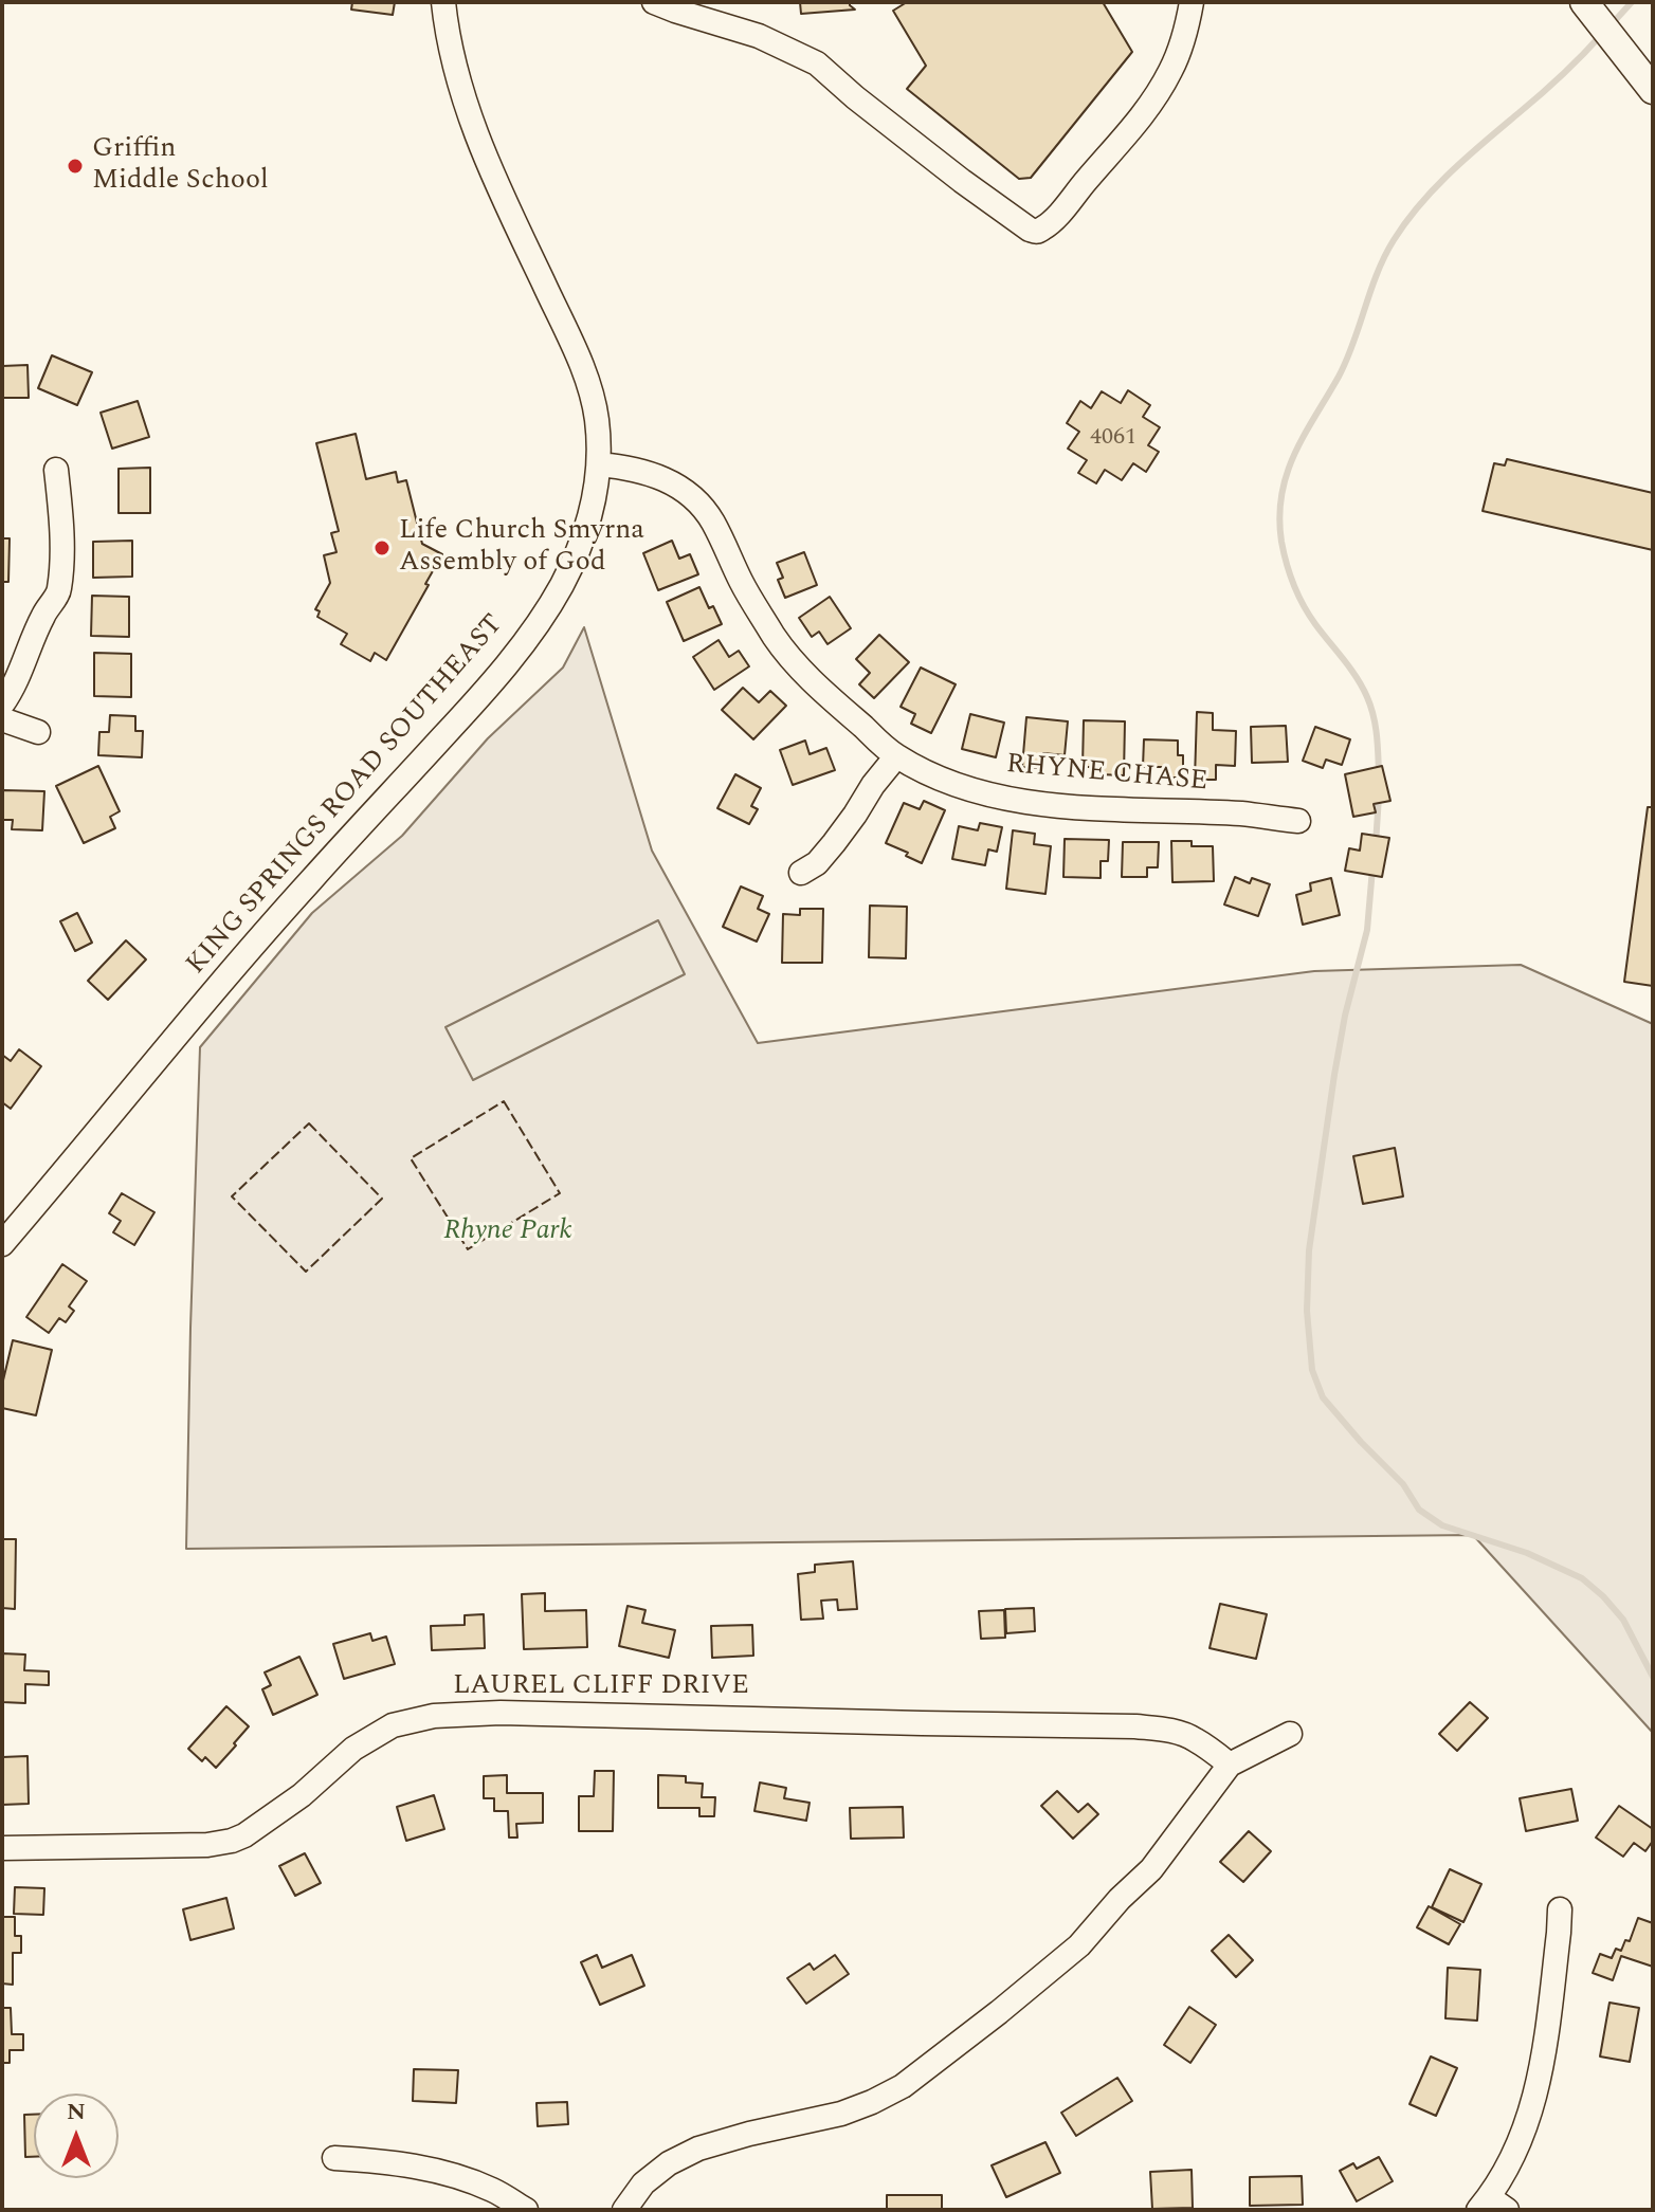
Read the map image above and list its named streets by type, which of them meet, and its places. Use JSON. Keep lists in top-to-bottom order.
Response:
{
  "streets": {
    "street": ["RHYNE CHASE", "KING SPRINGS ROAD SOUTHEAST", "LAUREL CLIFF DRIVE"]
  },
  "crossings": [
    ["RHYNE CHASE", "KING SPRINGS ROAD SOUTHEAST"]
  ],
  "parks": ["Rhyne Park"],
  "places": ["Griffin Middle School", "Life Church Smyrna Assembly of God"],
  "house_numbers": ["4061"],
  "north": "top"
}
